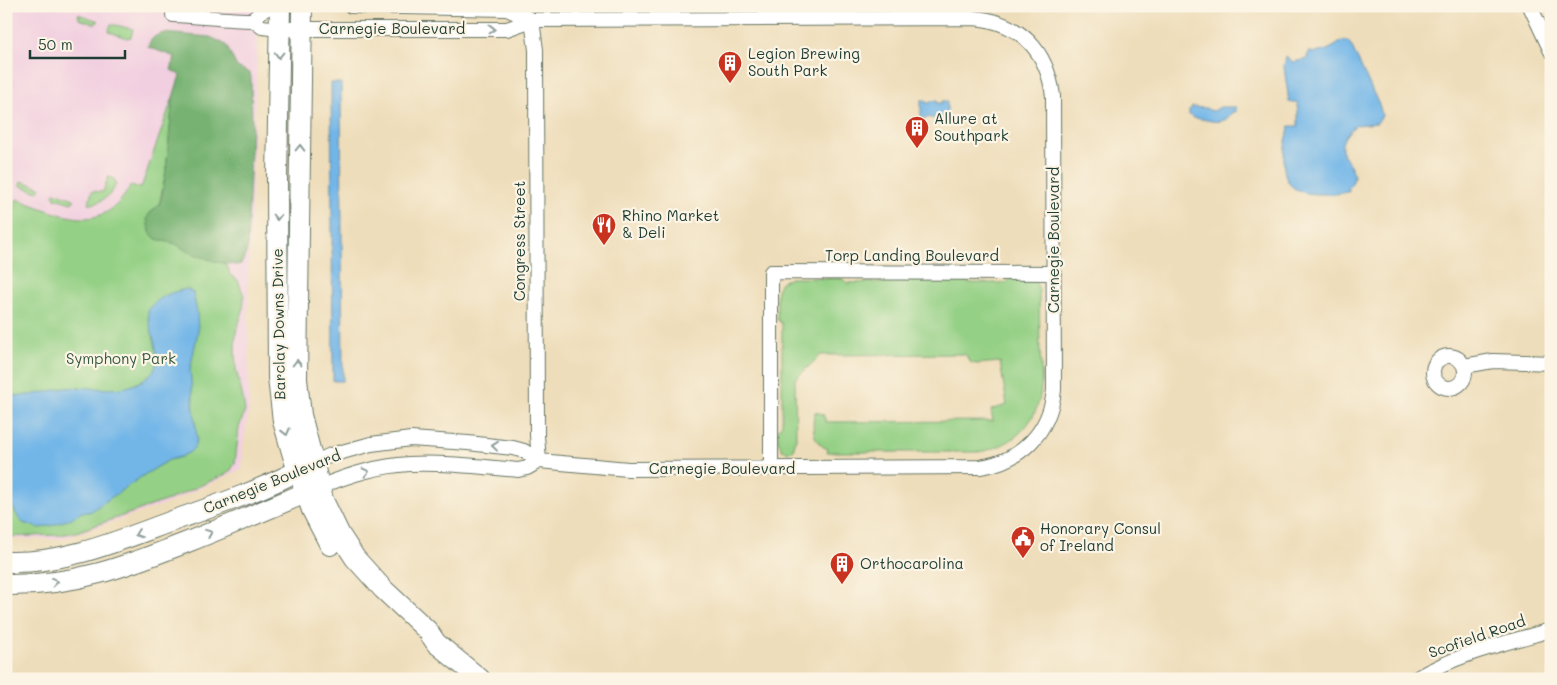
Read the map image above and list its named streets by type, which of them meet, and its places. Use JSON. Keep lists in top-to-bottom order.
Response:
{
  "streets": {
    "street": [
      "Carnegie Boulevard",
      "Congress Street",
      "Torp Landing Boulevard",
      "Barclay Downs Drive",
      "Scofield Road"
    ]
  },
  "crossings": [
    ["Carnegie Boulevard", "Congress Street"],
    ["Carnegie Boulevard", "Torp Landing Boulevard"],
    ["Carnegie Boulevard", "Barclay Downs Drive"]
  ],
  "parks": ["Symphony Park"],
  "places": {
    "building": ["Legion Brewing South Park", "Allure at Southpark", "Orthocarolina"],
    "restaurant": ["Rhino Market & Deli"],
    "public building": ["Honorary Consul of Ireland"]
  },
  "scale_bar": "50 m"
}
